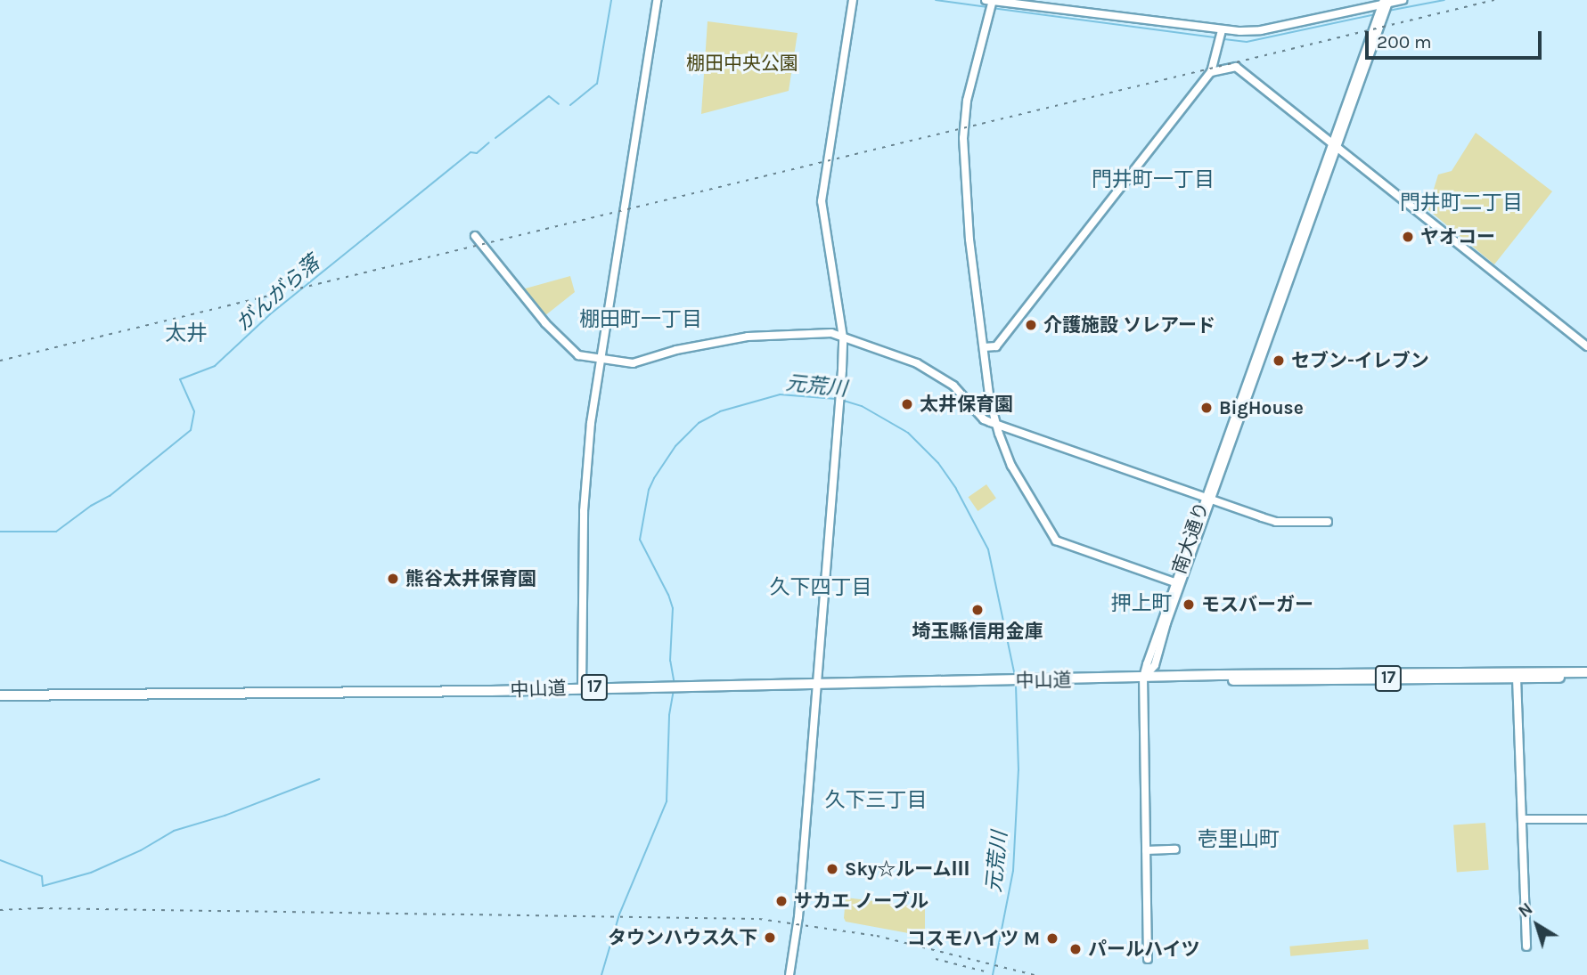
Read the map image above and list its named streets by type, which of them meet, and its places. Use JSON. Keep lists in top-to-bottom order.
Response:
{
  "streets": {
    "highway": ["17", "中山道"],
    "street": ["南大通り"]
  },
  "crossings": [
    ["南大通り", "中山道"]
  ],
  "districts": [
    "門井町一丁目",
    "門井町二丁目",
    "棚田町一丁目",
    "太井",
    "久下四丁目",
    "押上町",
    "久下三丁目",
    "壱里山町"
  ],
  "water": ["がんがら落", "元荒川"],
  "parks": ["棚田中央公園"],
  "places": [
    "ヤオコー",
    "介護施設 ソレアード",
    "セブン-イレブン",
    "太井保育園",
    "BigHouse",
    "熊谷太井保育園",
    "モスバーガー",
    "埼玉縣信用金庫",
    "Sky☆ルームⅢ",
    "サカエ ノーブル",
    "タウンハウス久下",
    "コスモハイツ M",
    "パールハイツ"
  ],
  "scale_bar": "200 m",
  "north": "top left"
}
